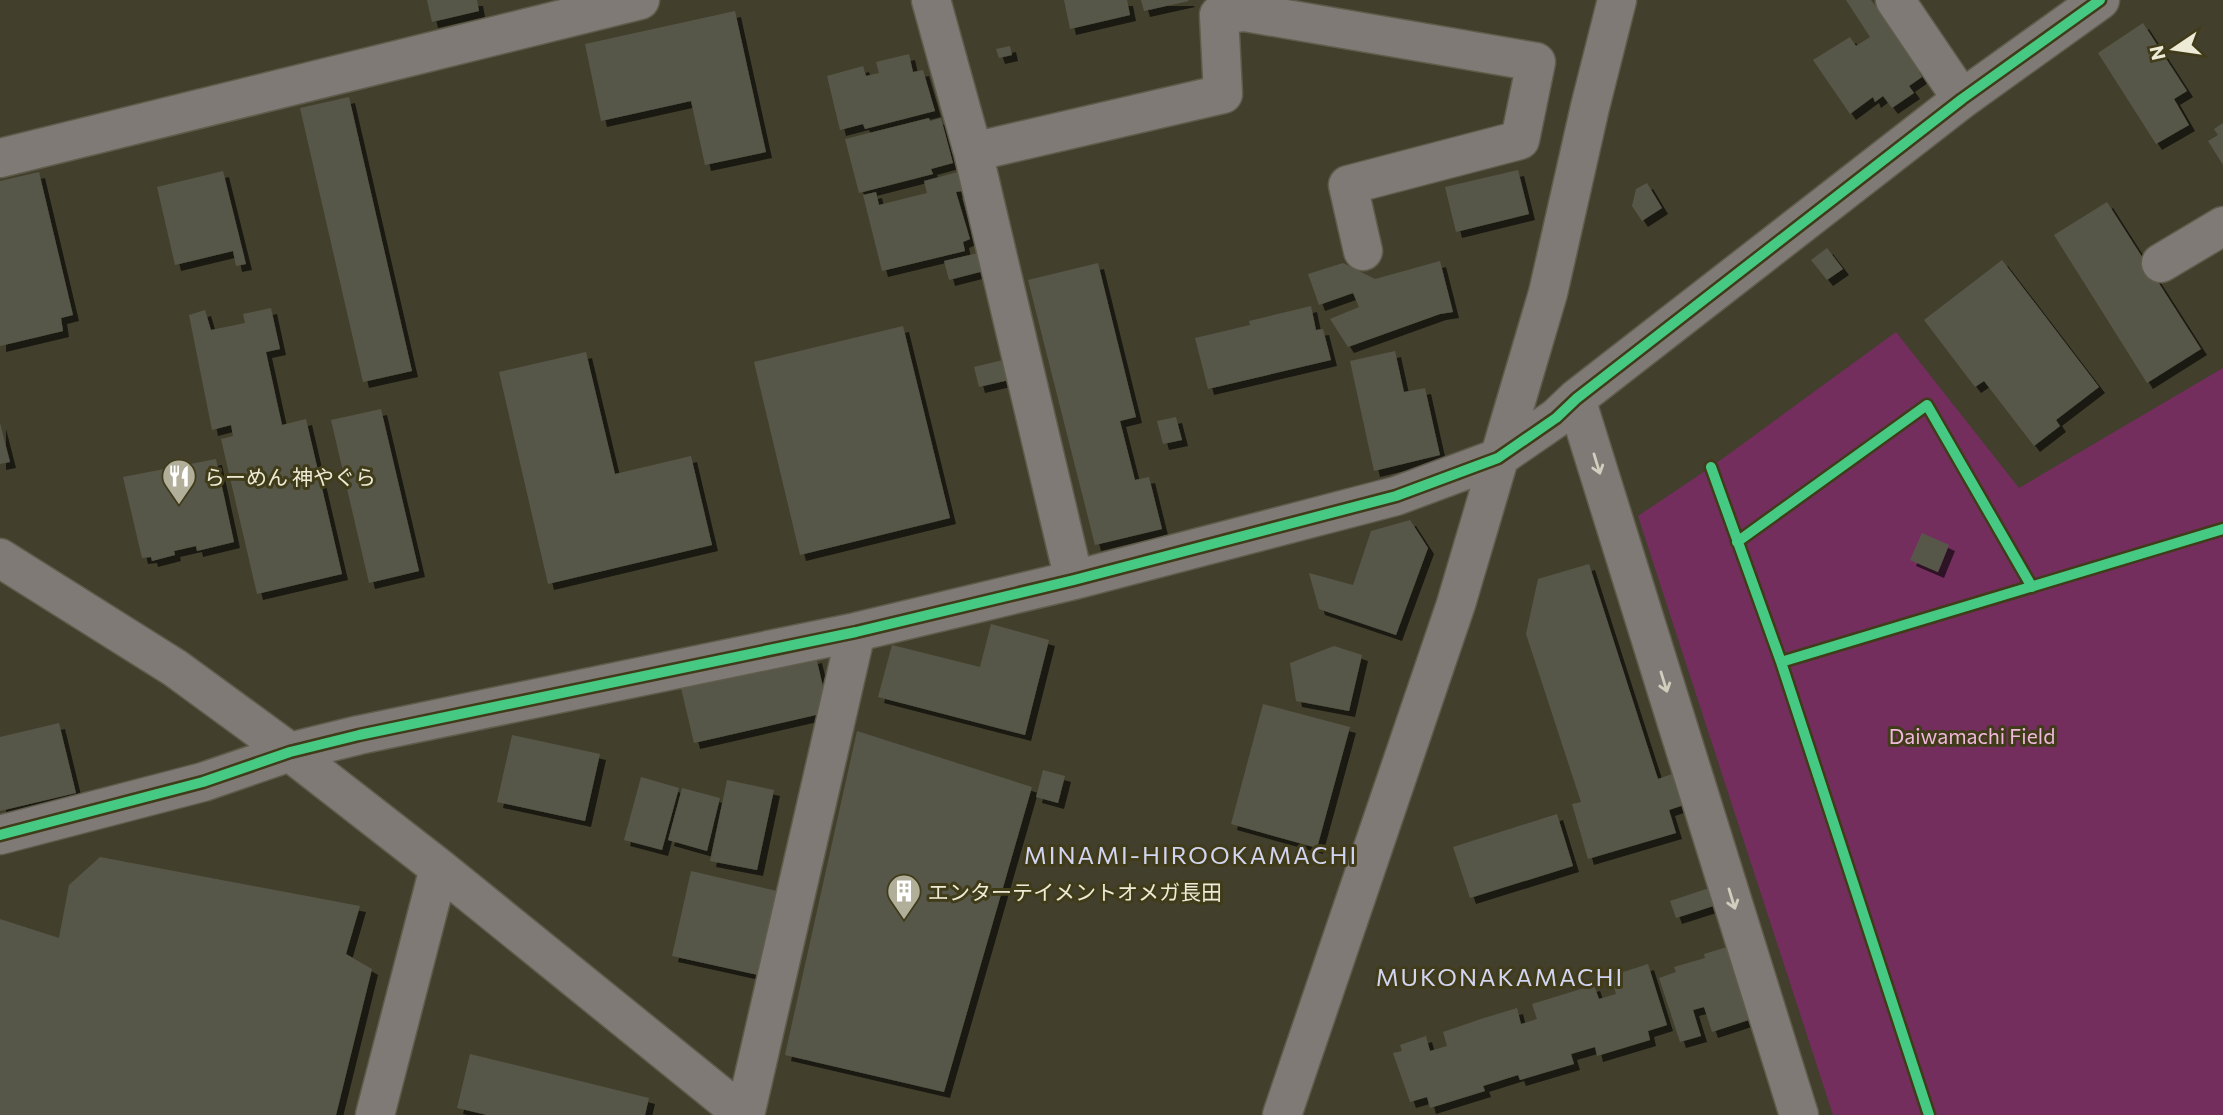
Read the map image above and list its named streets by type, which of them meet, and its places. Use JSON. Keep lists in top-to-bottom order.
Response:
{
  "districts": ["MINAMI-HIROOKAMACHI", "MUKONAKAMACHI"],
  "parks": ["Daiwamachi Field"],
  "places": {
    "restaurant": ["らーめん 神やぐら"],
    "building": ["エンターテイメントオメガ長田"]
  },
  "north": "left"
}
